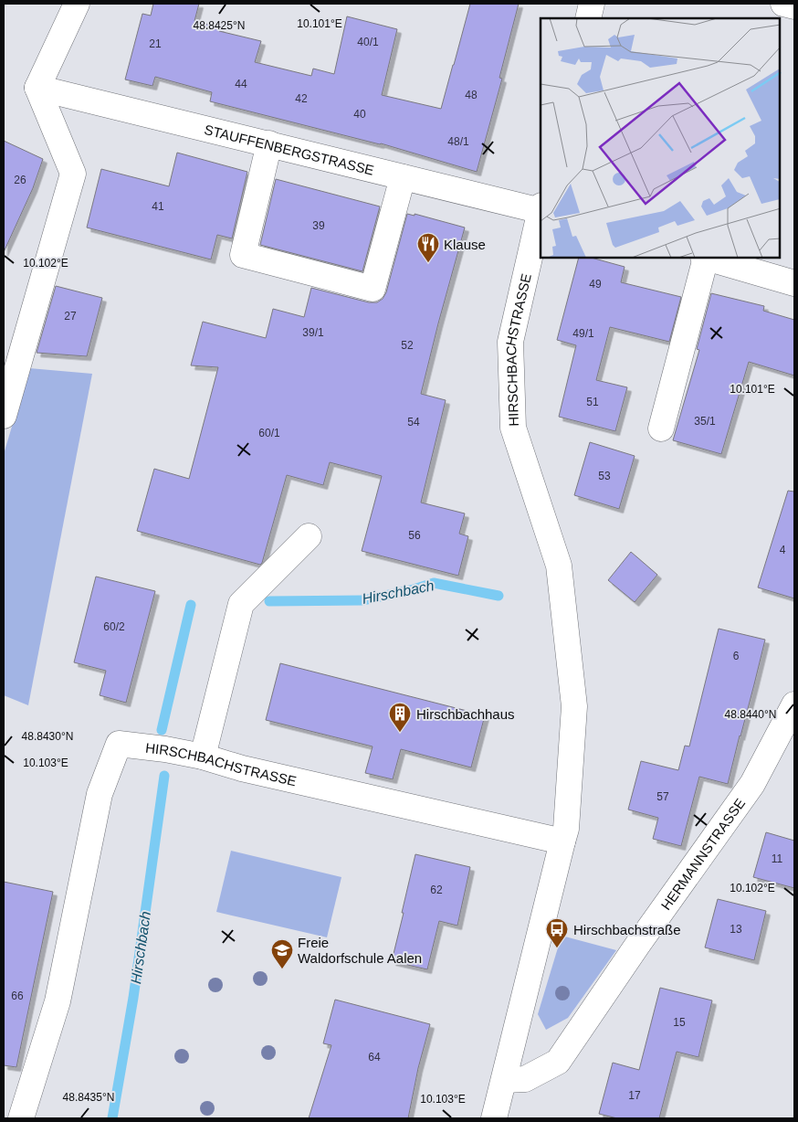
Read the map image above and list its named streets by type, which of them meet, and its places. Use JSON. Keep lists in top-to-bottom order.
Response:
{
  "streets": {
    "street": ["STAUFFENBERGSTRASSE", "HIRSCHBACHSTRASSE", "HERMANNSTRASSE"]
  },
  "crossings": [
    ["STAUFFENBERGSTRASSE", "HIRSCHBACHSTRASSE"],
    ["HIRSCHBACHSTRASSE", "HERMANNSTRASSE"]
  ],
  "water": ["Hirschbach"],
  "places": {
    "restaurant": ["Klause"],
    "building": ["Hirschbachhaus"],
    "bus stop": ["Hirschbachstraße"],
    "school or university": ["Freie Waldorfschule Aalen"]
  },
  "house_numbers": [
    "40/1",
    "21",
    "44",
    "48",
    "42",
    "40",
    "48/1",
    "26",
    "41",
    "39",
    "49",
    "27",
    "39/1",
    "49/1",
    "52",
    "51",
    "35/1",
    "54",
    "60/1",
    "53",
    "56",
    "4",
    "60/2",
    "6",
    "57",
    "11",
    "62",
    "13",
    "66",
    "15",
    "64",
    "17"
  ],
  "coordinates": [
    "10.101°E",
    "48.8425°N",
    "10.102°E",
    "48.8440°N",
    "48.8430°N",
    "10.103°E",
    "48.8435°N"
  ]
}
